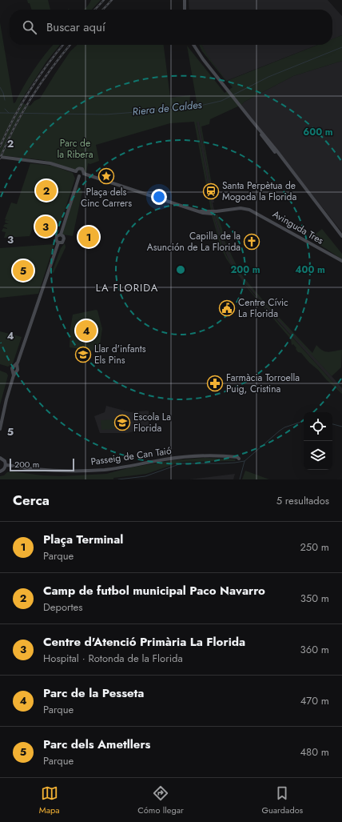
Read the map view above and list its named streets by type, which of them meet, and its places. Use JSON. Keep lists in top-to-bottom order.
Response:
{
  "streets": {
    "main road": ["Avinguda Tres", "Passeig de Can Taió"]
  },
  "districts": ["LA FLORIDA"],
  "water": ["Riera de Caldes"],
  "parks": ["Parc de la Ribera"],
  "places": {
    "place": ["Plaça dels Cinc Carrers"],
    "station": ["Santa Perpètua de Mogoda la Florida"],
    "church": ["Capilla de la Asunción de La Florida"],
    "public building": ["Centre Cívic La Florida"],
    "school or university": ["Llar d'infants Els Pins", "Escola La Florida"],
    "pharmacy": ["Farmàcia Torroella Puig, Cristina"]
  },
  "scale_bar": "200 m",
  "page": {
    "search": "Buscar aquí",
    "pins": [
      "2",
      "3",
      "1",
      "5",
      "4"
    ],
    "scale": "200 m",
    "heading": ["Cerca", "5 resultados"],
    "list": [
      {
        "mark": "1",
        "name": "Plaça Terminal",
        "note": "Parque",
        "value": "250 m"
      },
      {
        "mark": "2",
        "name": "Camp de futbol municipal Paco Navarro",
        "note": "Deportes",
        "value": "350 m"
      },
      {
        "mark": "3",
        "name": "Centre d'Atenció Primària La Florida",
        "note": "Hospital · Rotonda de la Florida",
        "value": "360 m"
      },
      {
        "mark": "4",
        "name": "Parc de la Pesseta",
        "note": "Parque",
        "value": "470 m"
      },
      {
        "mark": "5",
        "name": "Parc dels Ametllers",
        "note": "Parque",
        "value": "480 m"
      }
    ],
    "nav": ["Mapa", "Cómo llegar", "Guardados"]
  },
  "grid": {
    "rows": [
      "2",
      "3",
      "4",
      "5"
    ]
  },
  "rings": ["600 m", "200 m", "400 m"]
}
